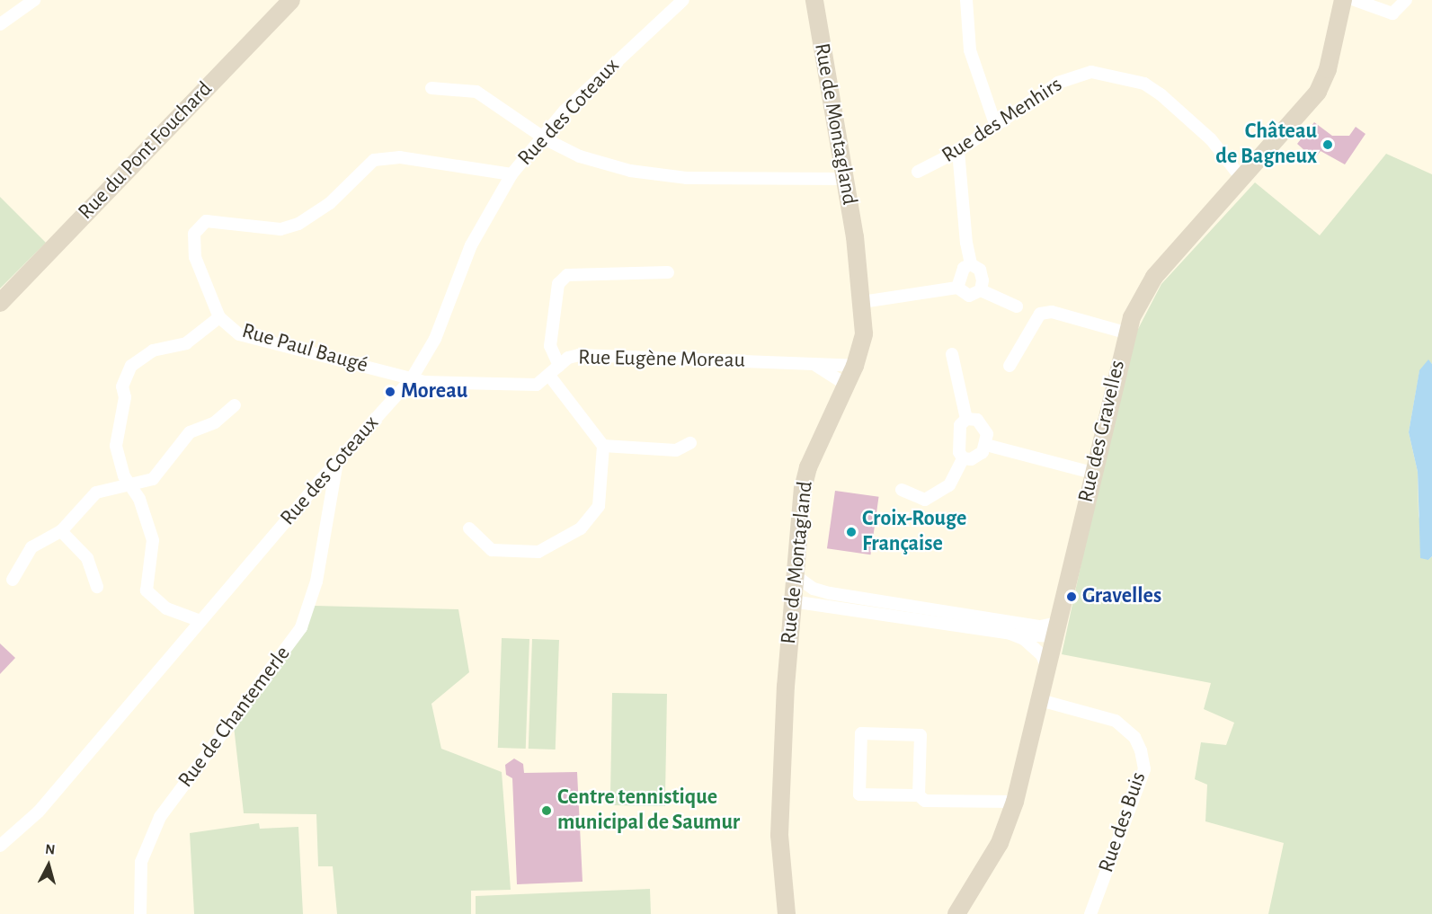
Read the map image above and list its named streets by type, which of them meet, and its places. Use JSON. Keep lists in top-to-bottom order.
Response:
{
  "streets": {
    "street": [
      "Rue des Coteaux",
      "Rue des Menhirs",
      "Rue de Montagland",
      "Rue du Pont Fouchard",
      "Rue Paul Baugé",
      "Rue Eugène Moreau",
      "Rue des Gravelles",
      "Rue de Chantemerle",
      "Rue des Buis"
    ]
  },
  "crossings": [
    ["Rue des Coteaux", "Rue Paul Baugé"],
    ["Rue des Coteaux", "Rue Eugène Moreau"],
    ["Rue des Coteaux", "Rue de Chantemerle"],
    ["Rue des Menhirs", "Rue des Gravelles"],
    ["Rue de Montagland", "Rue Eugène Moreau"],
    ["Rue Paul Baugé", "Rue Eugène Moreau"],
    ["Rue des Gravelles", "Rue des Buis"]
  ],
  "places": [
    "Château de Bagneux",
    "Moreau",
    "Croix-Rouge Française",
    "Gravelles",
    "Centre tennistique municipal de Saumur"
  ],
  "north": "top"
}
